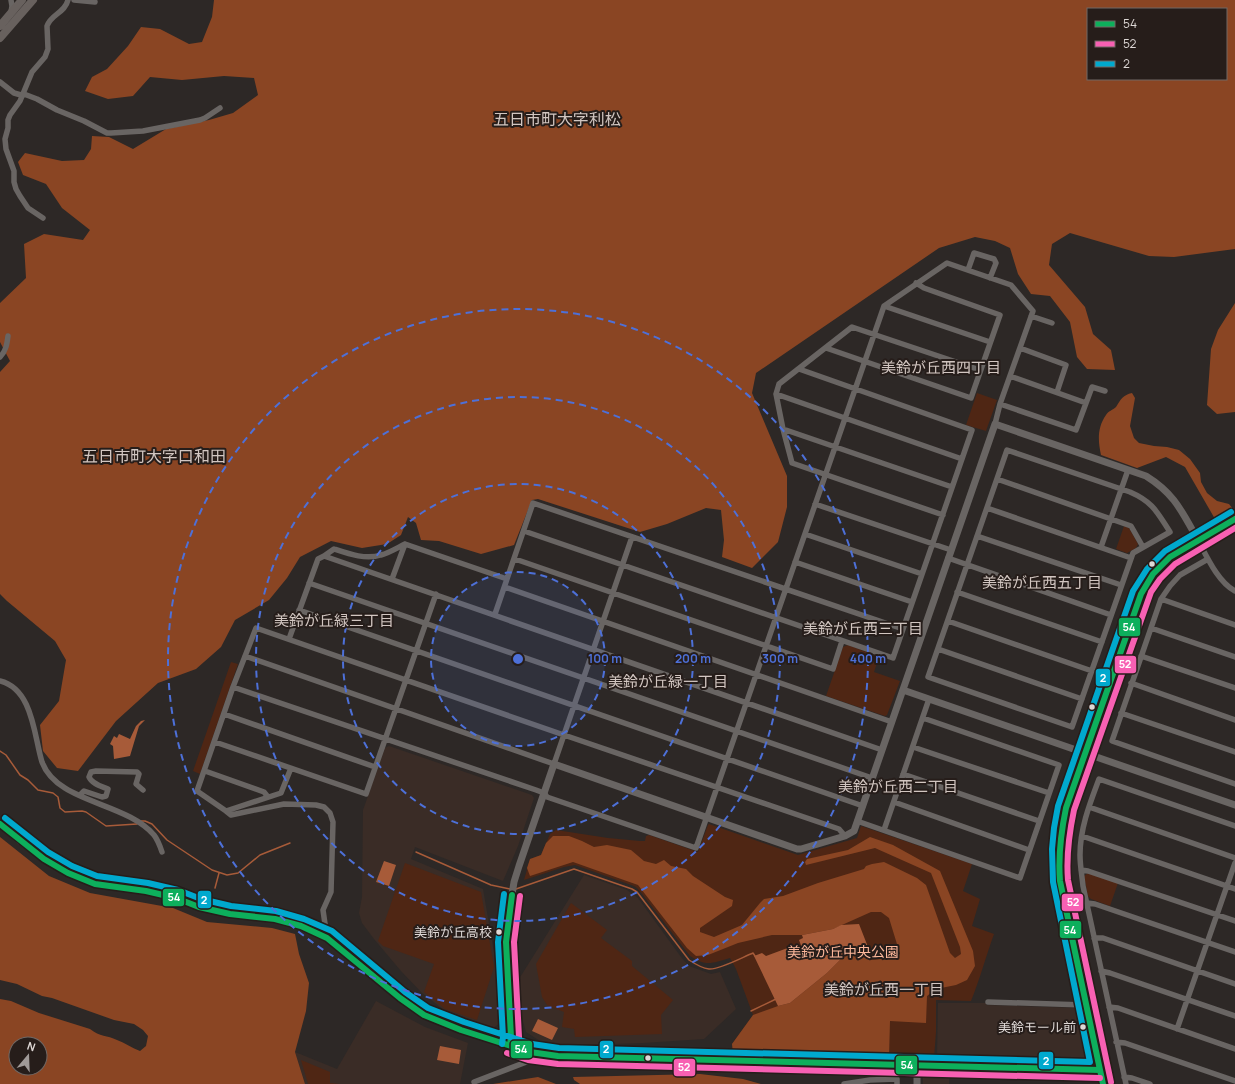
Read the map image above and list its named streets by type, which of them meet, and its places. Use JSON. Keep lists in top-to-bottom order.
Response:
{
  "districts": [
    "五日市町大字利松",
    "美鈴が丘西四丁目",
    "五日市町大字口和田",
    "美鈴が丘西五丁目",
    "美鈴が丘緑三丁目",
    "美鈴が丘西三丁目",
    "美鈴が丘緑一丁目",
    "美鈴が丘西二丁目",
    "美鈴が丘西一丁目"
  ],
  "parks": ["美鈴が丘中央公園"],
  "places": ["美鈴が丘高校", "美鈴モール前"],
  "lines": ["transit line 2", "transit line 54", "transit line 52"],
  "legend": ["54", "52", "2"],
  "north": "top",
  "rings": [
    "100 m",
    "200 m",
    "300 m",
    "400 m"
  ]
}
